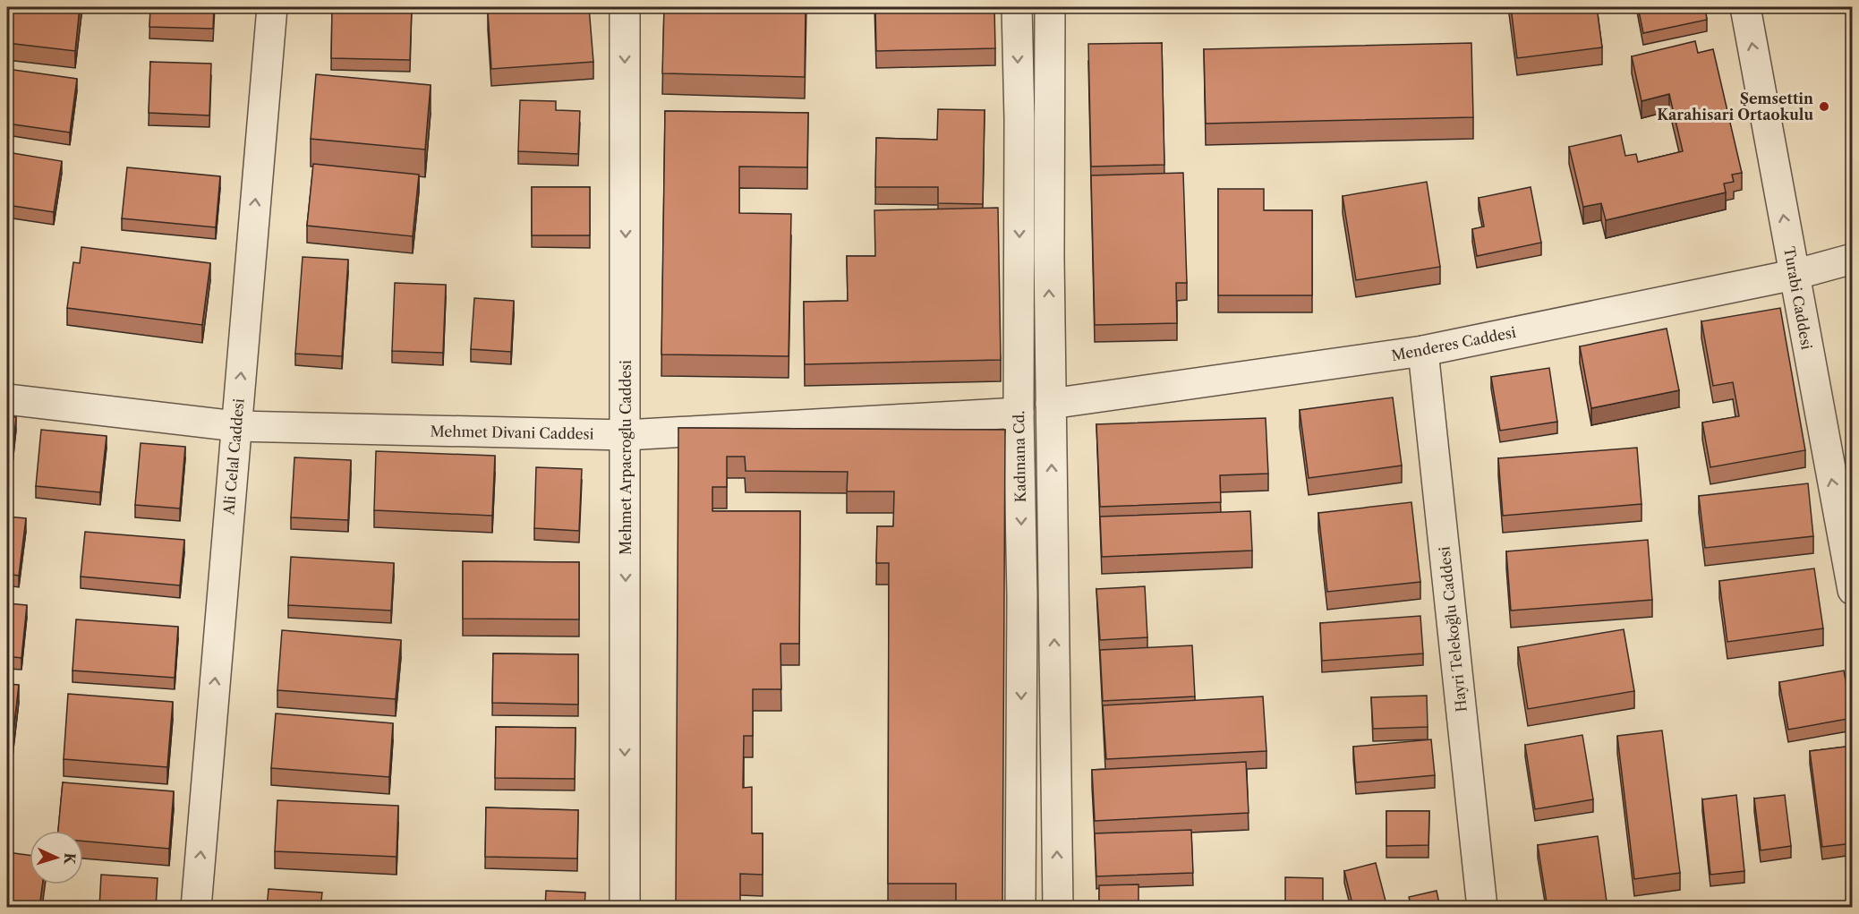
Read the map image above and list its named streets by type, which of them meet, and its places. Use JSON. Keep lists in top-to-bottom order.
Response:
{
  "streets": {
    "street": [
      "Turabi Caddesi",
      "Menderes Caddesi",
      "Mehmet Divani Caddesi",
      "Ali Celal Caddesi",
      "Kadınana Cd.",
      "Mehmet Arpacroglu Caddesi",
      "Hayri Telekoğlu Caddesi"
    ]
  },
  "crossings": [
    ["Turabi Caddesi", "Menderes Caddesi"],
    ["Menderes Caddesi", "Hayri Telekoğlu Caddesi"],
    ["Mehmet Divani Caddesi", "Ali Celal Caddesi"],
    ["Mehmet Divani Caddesi", "Kadınana Cd."],
    ["Mehmet Divani Caddesi", "Mehmet Arpacroglu Caddesi"]
  ],
  "one_way": ["Turabi Caddesi", "Ali Celal Caddesi", "Mehmet Arpacroglu Caddesi"],
  "places": ["Şemsettin Karahisari Ortaokulu"],
  "north": "right"
}
